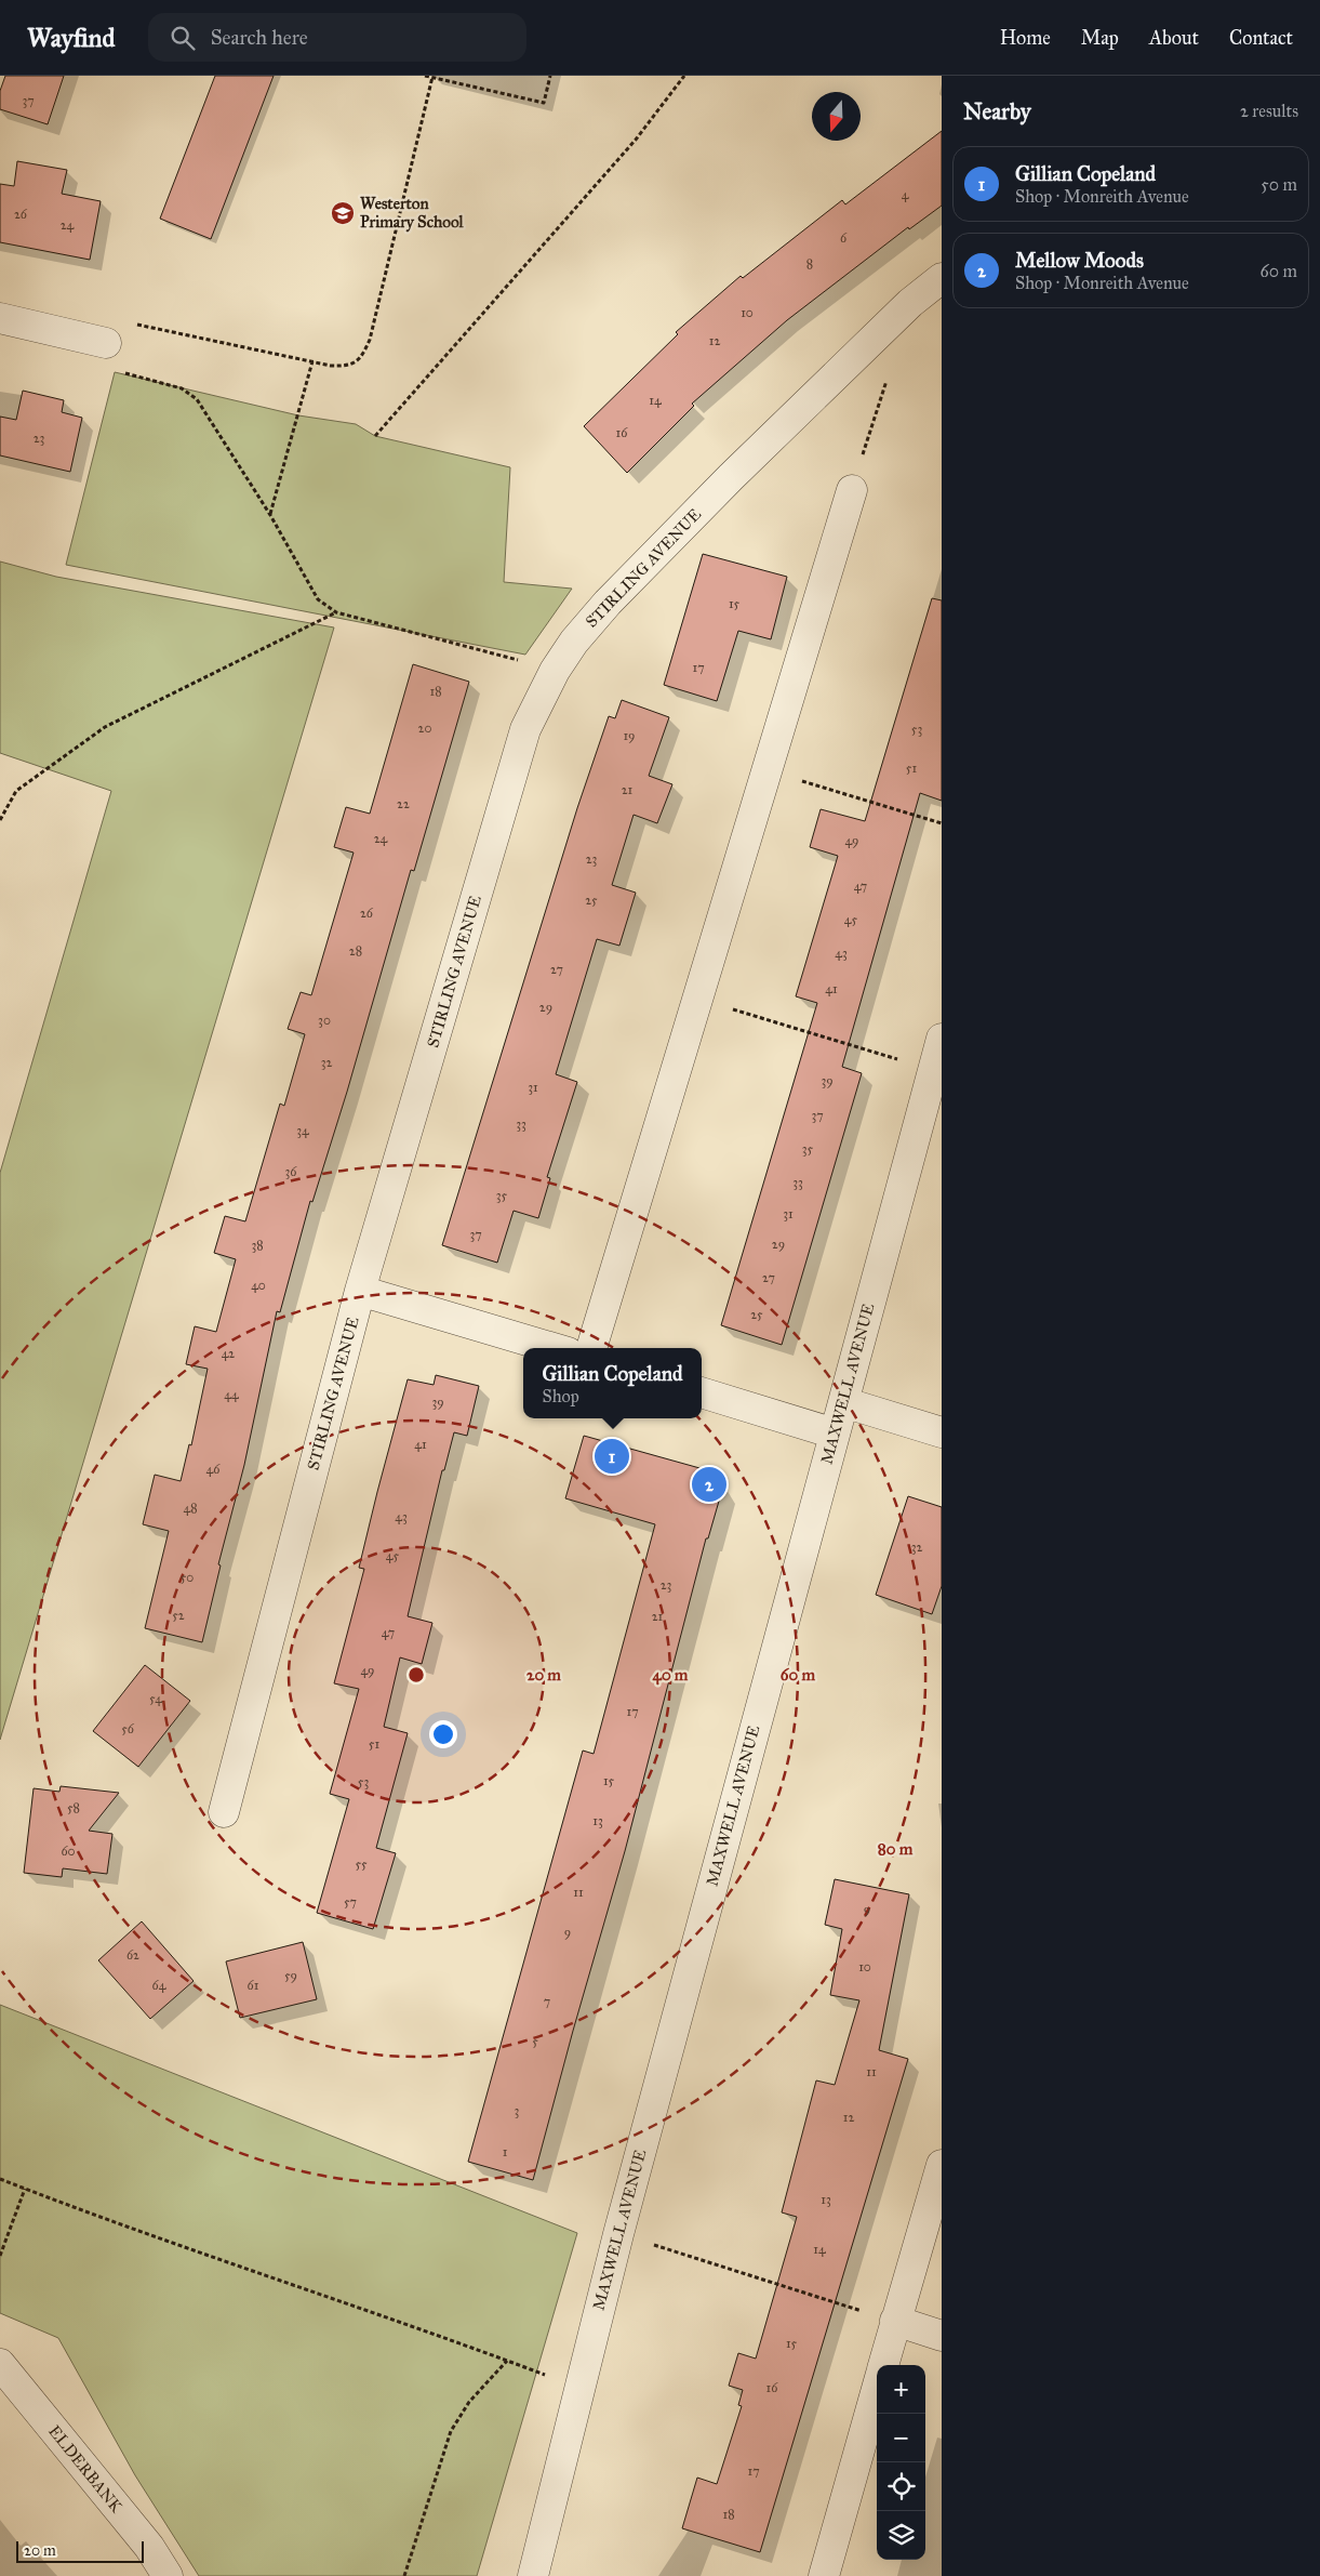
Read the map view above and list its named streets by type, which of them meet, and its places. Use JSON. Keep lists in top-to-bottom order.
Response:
{
  "streets": {
    "street": ["STIRLING AVENUE", "MAXWELL AVENUE", "ELDERBANK"]
  },
  "places": {
    "school or university": ["Westerton Primary School"]
  },
  "house_numbers": [
    "37",
    "4",
    "26",
    "24",
    "6",
    "8",
    "10",
    "12",
    "14",
    "16",
    "23",
    "15",
    "17",
    "18",
    "20",
    "53",
    "19",
    "51",
    "21",
    "22",
    "24",
    "49",
    "23",
    "47",
    "25",
    "26",
    "45",
    "28",
    "43",
    "27",
    "41",
    "29",
    "30",
    "32",
    "39",
    "31",
    "37",
    "33",
    "34",
    "35",
    "36",
    "33",
    "35",
    "31",
    "37",
    "29",
    "38",
    "27",
    "40",
    "25",
    "42",
    "44",
    "39",
    "41",
    "46",
    "48",
    "43",
    "32",
    "45",
    "50",
    "23",
    "52",
    "21",
    "47",
    "49",
    "54",
    "17",
    "56",
    "51",
    "15",
    "53",
    "58",
    "13",
    "60",
    "55",
    "11",
    "57",
    "9",
    "9",
    "62",
    "10",
    "59",
    "64",
    "61",
    "7",
    "5",
    "11",
    "3",
    "12",
    "1",
    "13",
    "14",
    "15",
    "16",
    "17",
    "18"
  ],
  "scale_bar": "20 m",
  "north": "bottom",
  "page": {
    "header": "Wayfind",
    "search": "Search here",
    "nav": [
      "Home",
      "Map",
      "About",
      "Contact"
    ],
    "heading": ["Nearby", "2 results"],
    "list": [
      {
        "mark": "1",
        "name": "Gillian Copeland",
        "note": "Shop · Monreith Avenue",
        "value": "50 m"
      },
      {
        "mark": "2",
        "name": "Mellow Moods",
        "note": "Shop · Monreith Avenue",
        "value": "60 m"
      }
    ],
    "popup": ["Gillian Copeland", "Shop"],
    "pins": ["1", "2"],
    "map_buttons": ["+", "−"],
    "scale": "20 m"
  },
  "rings": [
    "20 m",
    "40 m",
    "60 m",
    "80 m"
  ]
}
